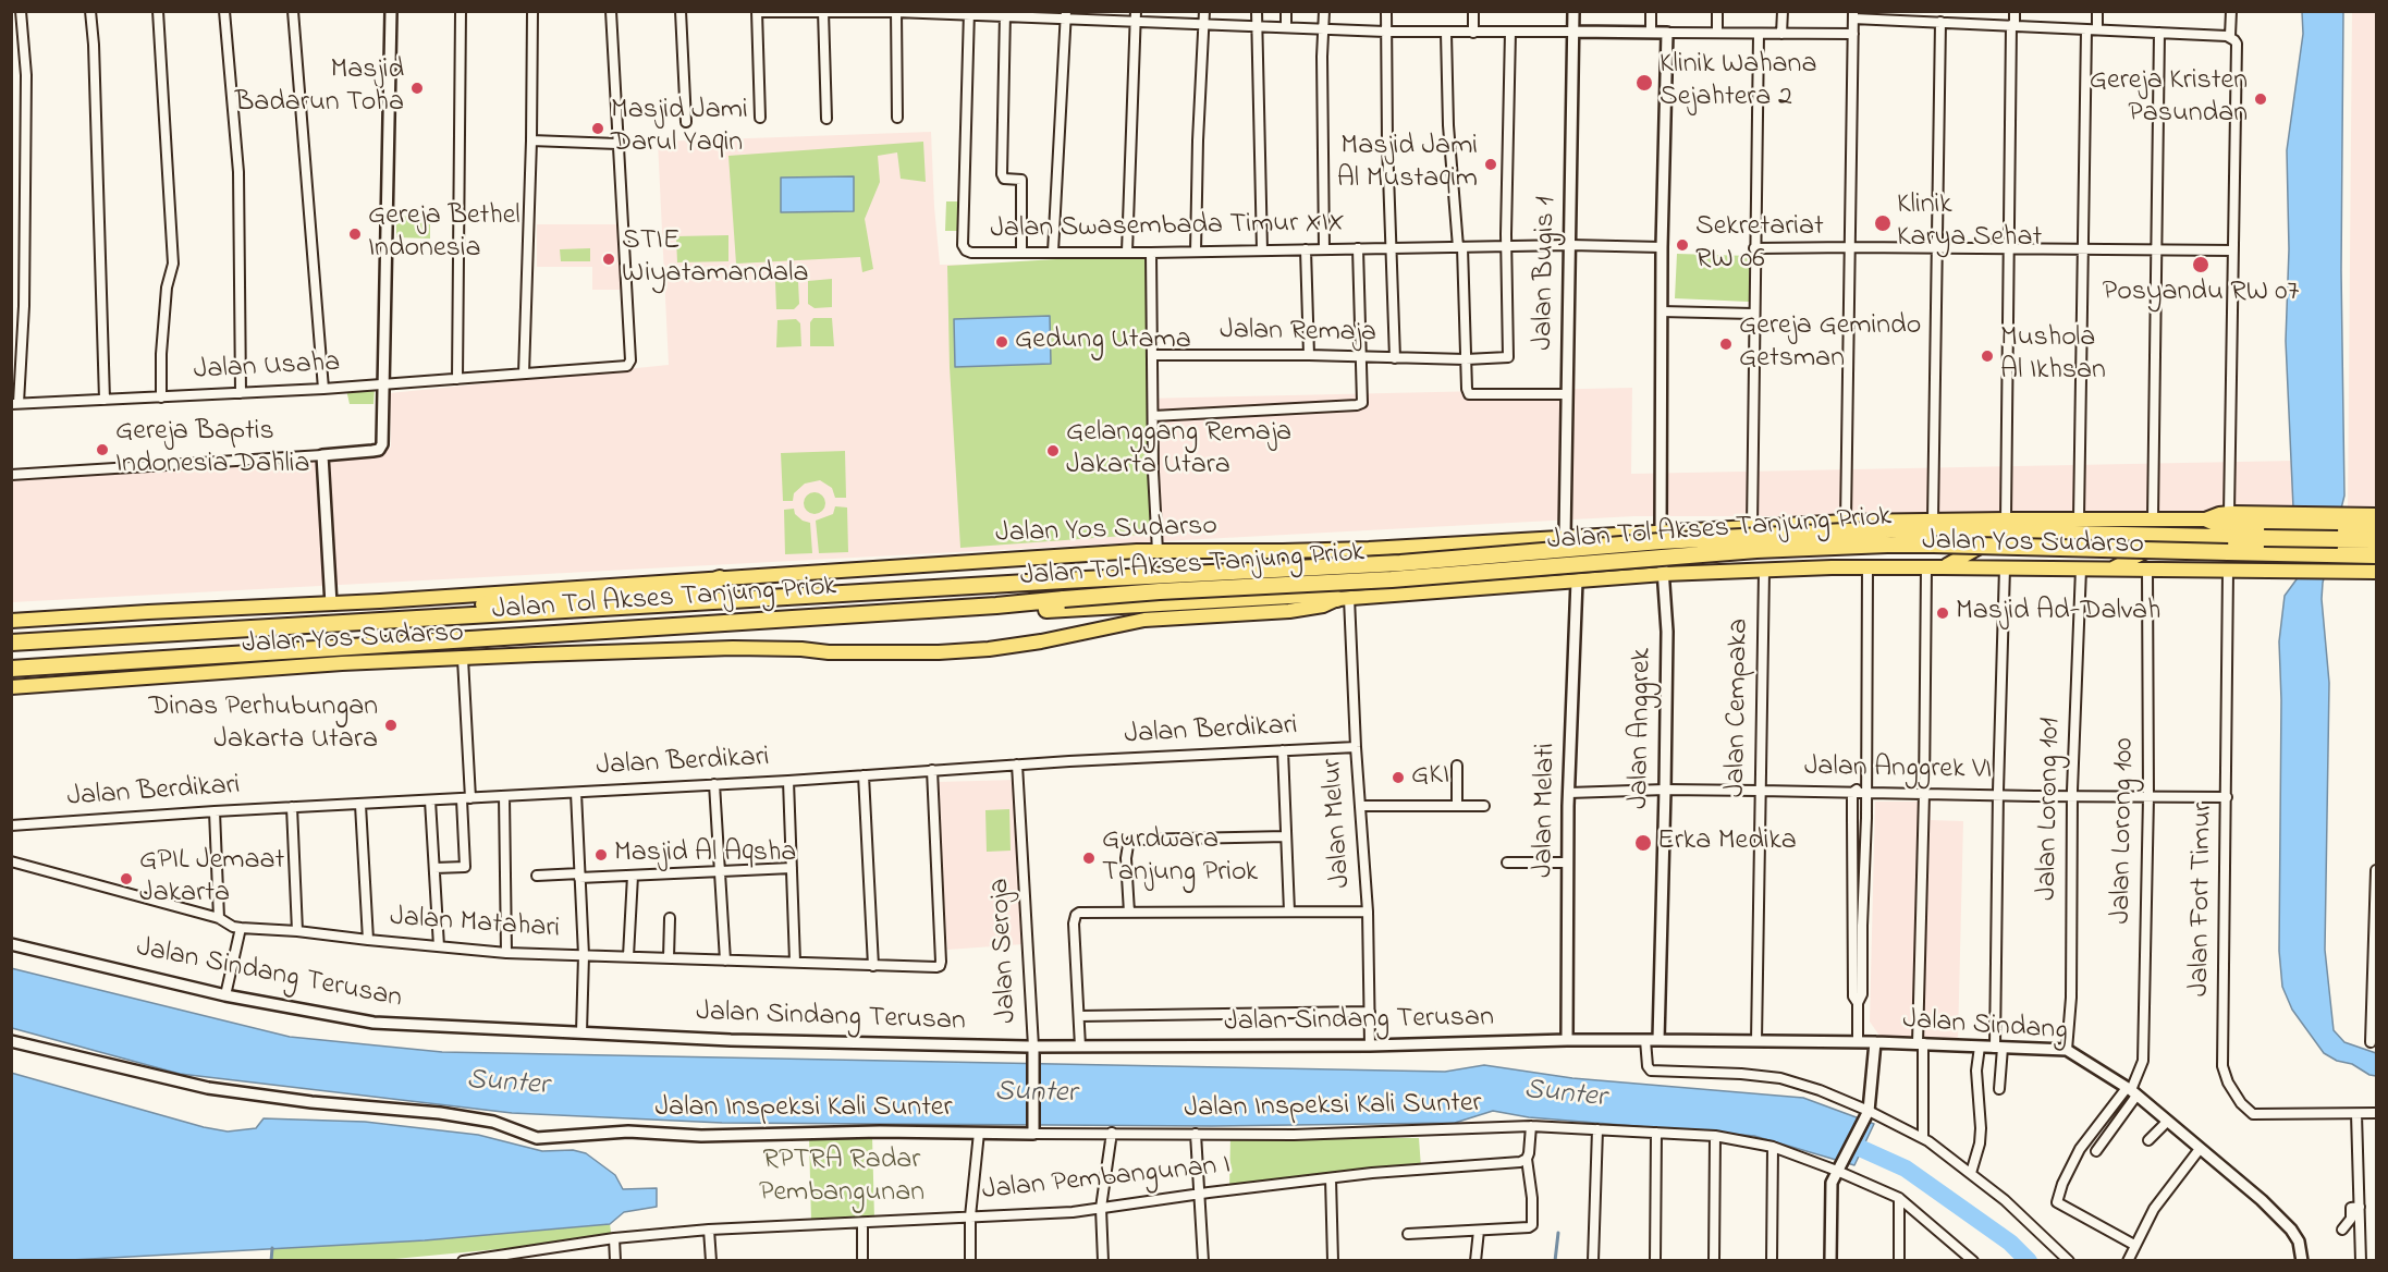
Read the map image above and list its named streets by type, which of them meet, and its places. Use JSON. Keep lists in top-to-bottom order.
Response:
{
  "streets": {
    "highway": ["Jalan Tol Akses Tanjung Priok", "Jalan Yos Sudarso"],
    "street": [
      "Jalan Swasembada Timur XIX",
      "Jalan Bugis 1",
      "Jalan Remaja",
      "Jalan Usaha",
      "Jalan Cempaka",
      "Jalan Anggrek",
      "Jalan Berdikari",
      "Jalan Anggrek VI",
      "Jalan Lorong 101",
      "Jalan Melati",
      "Jalan Melur",
      "Jalan Lorong 100",
      "Jalan Fort Timur",
      "Jalan Matahari",
      "Jalan Seroja",
      "Jalan Sindang Terusan",
      "Jalan Sindang",
      "Jalan Inspeksi Kali Sunter",
      "Jalan Pembangunan I"
    ]
  },
  "crossings": [
    ["Jalan Swasembada Timur XIX", "Jalan Bugis 1"],
    ["Jalan Swasembada Timur XIX", "Jalan Remaja"],
    ["Jalan Swasembada Timur XIX", "Jalan Anggrek"],
    ["Jalan Bugis 1", "Jalan Yos Sudarso"],
    ["Jalan Yos Sudarso", "Jalan Cempaka"],
    ["Jalan Yos Sudarso", "Jalan Anggrek"],
    ["Jalan Yos Sudarso", "Jalan Lorong 101"],
    ["Jalan Yos Sudarso", "Jalan Melati"],
    ["Jalan Yos Sudarso", "Jalan Melur"],
    ["Jalan Yos Sudarso", "Jalan Lorong 100"],
    ["Jalan Yos Sudarso", "Jalan Fort Timur"],
    ["Jalan Cempaka", "Jalan Anggrek VI"],
    ["Jalan Cempaka", "Jalan Sindang"],
    ["Jalan Anggrek", "Jalan Anggrek VI"],
    ["Jalan Anggrek", "Jalan Sindang Terusan"],
    ["Jalan Anggrek", "Jalan Sindang"],
    ["Jalan Berdikari", "Jalan Melur"],
    ["Jalan Berdikari", "Jalan Matahari"],
    ["Jalan Berdikari", "Jalan Seroja"],
    ["Jalan Anggrek VI", "Jalan Lorong 101"],
    ["Jalan Anggrek VI", "Jalan Melati"],
    ["Jalan Anggrek VI", "Jalan Lorong 100"],
    ["Jalan Anggrek VI", "Jalan Fort Timur"],
    ["Jalan Lorong 101", "Jalan Sindang"],
    ["Jalan Melati", "Jalan Sindang Terusan"],
    ["Jalan Melur", "Jalan Sindang Terusan"],
    ["Jalan Lorong 100", "Jalan Sindang"],
    ["Jalan Seroja", "Jalan Sindang Terusan"],
    ["Jalan Seroja", "Jalan Inspeksi Kali Sunter"],
    ["Jalan Sindang Terusan", "Jalan Sindang"]
  ],
  "water": ["Sunter"],
  "parks": ["RPTRA Radar Pembangunan"],
  "places": [
    "Klinik Wahana Sejahtera 2",
    "Masjid Badarun Toha",
    "Gereja Kristen Pasundan",
    "Masjid Jami Darul Yaqin",
    "Masjid Jami Al Mustaqim",
    "Klinik Karya Sehat",
    "Gereja Bethel Indonesia",
    "Sekretariat RW 06",
    "STIE Wiyatamandala",
    "Posyandu RW 07",
    "Gedung Utama",
    "Gereja Gemindo Getsman",
    "Mushola Al Ikhsan",
    "Gereja Baptis Indonesia Dahlia",
    "Gelanggang Remaja Jakarta Utara",
    "Masjid Ad-Dalvah",
    "Dinas Perhubungan Jakarta Utara",
    "GKI",
    "Erka Medika",
    "Masjid Al Aqsha",
    "Gurdwara Tanjung Priok",
    "GPIL Jemaat Jakarta"
  ]
}
